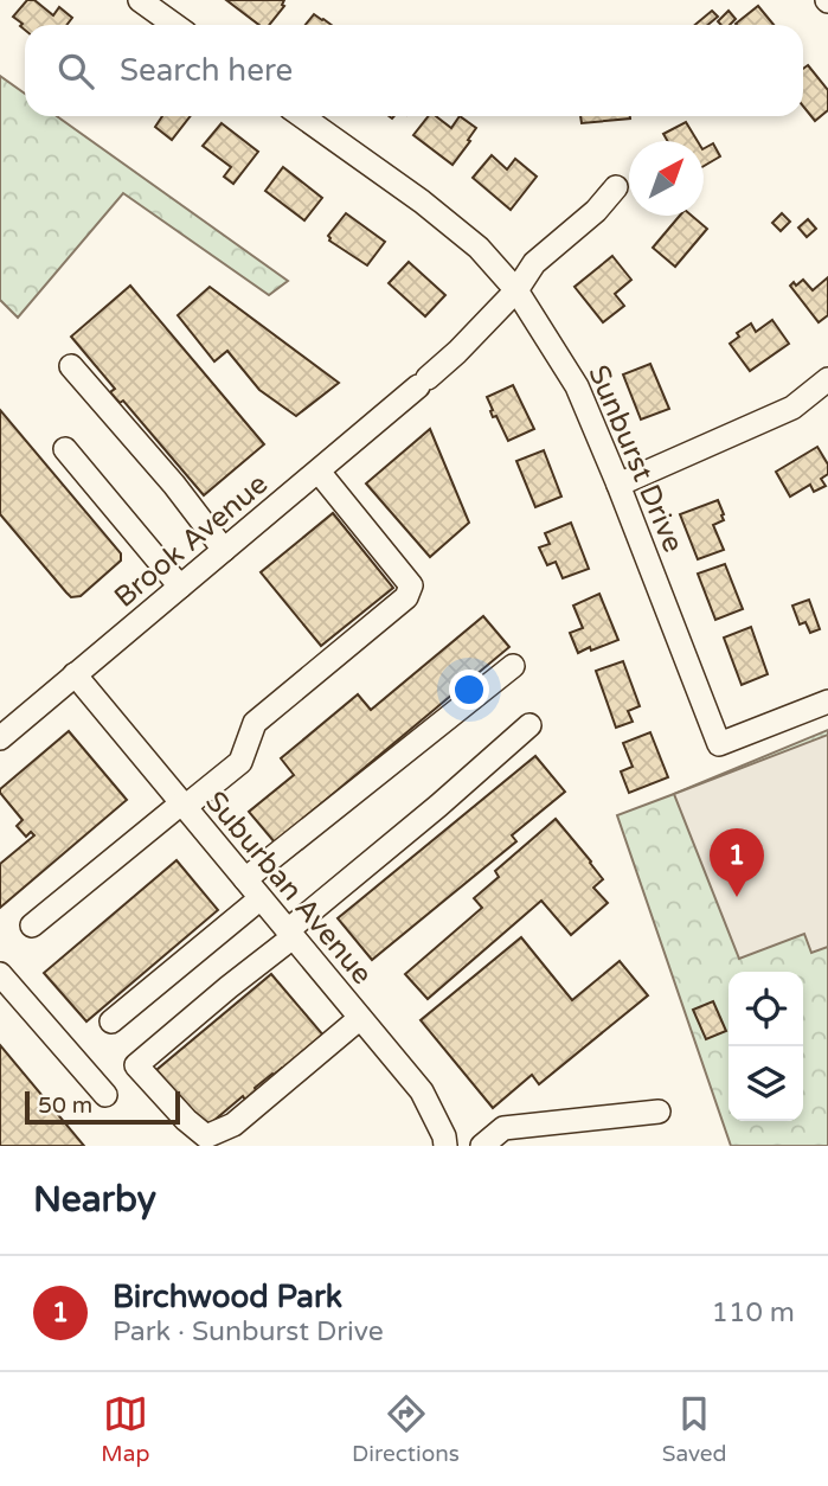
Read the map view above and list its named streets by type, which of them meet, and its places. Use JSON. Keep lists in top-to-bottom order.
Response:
{
  "streets": {
    "street": ["Sunburst Drive", "Brook Avenue", "Suburban Avenue"]
  },
  "crossings": [
    ["Sunburst Drive", "Brook Avenue"],
    ["Brook Avenue", "Suburban Avenue"]
  ],
  "scale_bar": "50 m",
  "north": "top right",
  "page": {
    "search": "Search here",
    "pins": "1",
    "scale": "50 m",
    "heading": "Nearby",
    "list": [
      {
        "mark": "1",
        "name": "Birchwood Park",
        "note": "Park · Sunburst Drive",
        "value": "110 m"
      }
    ],
    "nav": ["Map", "Directions", "Saved"]
  }
}
